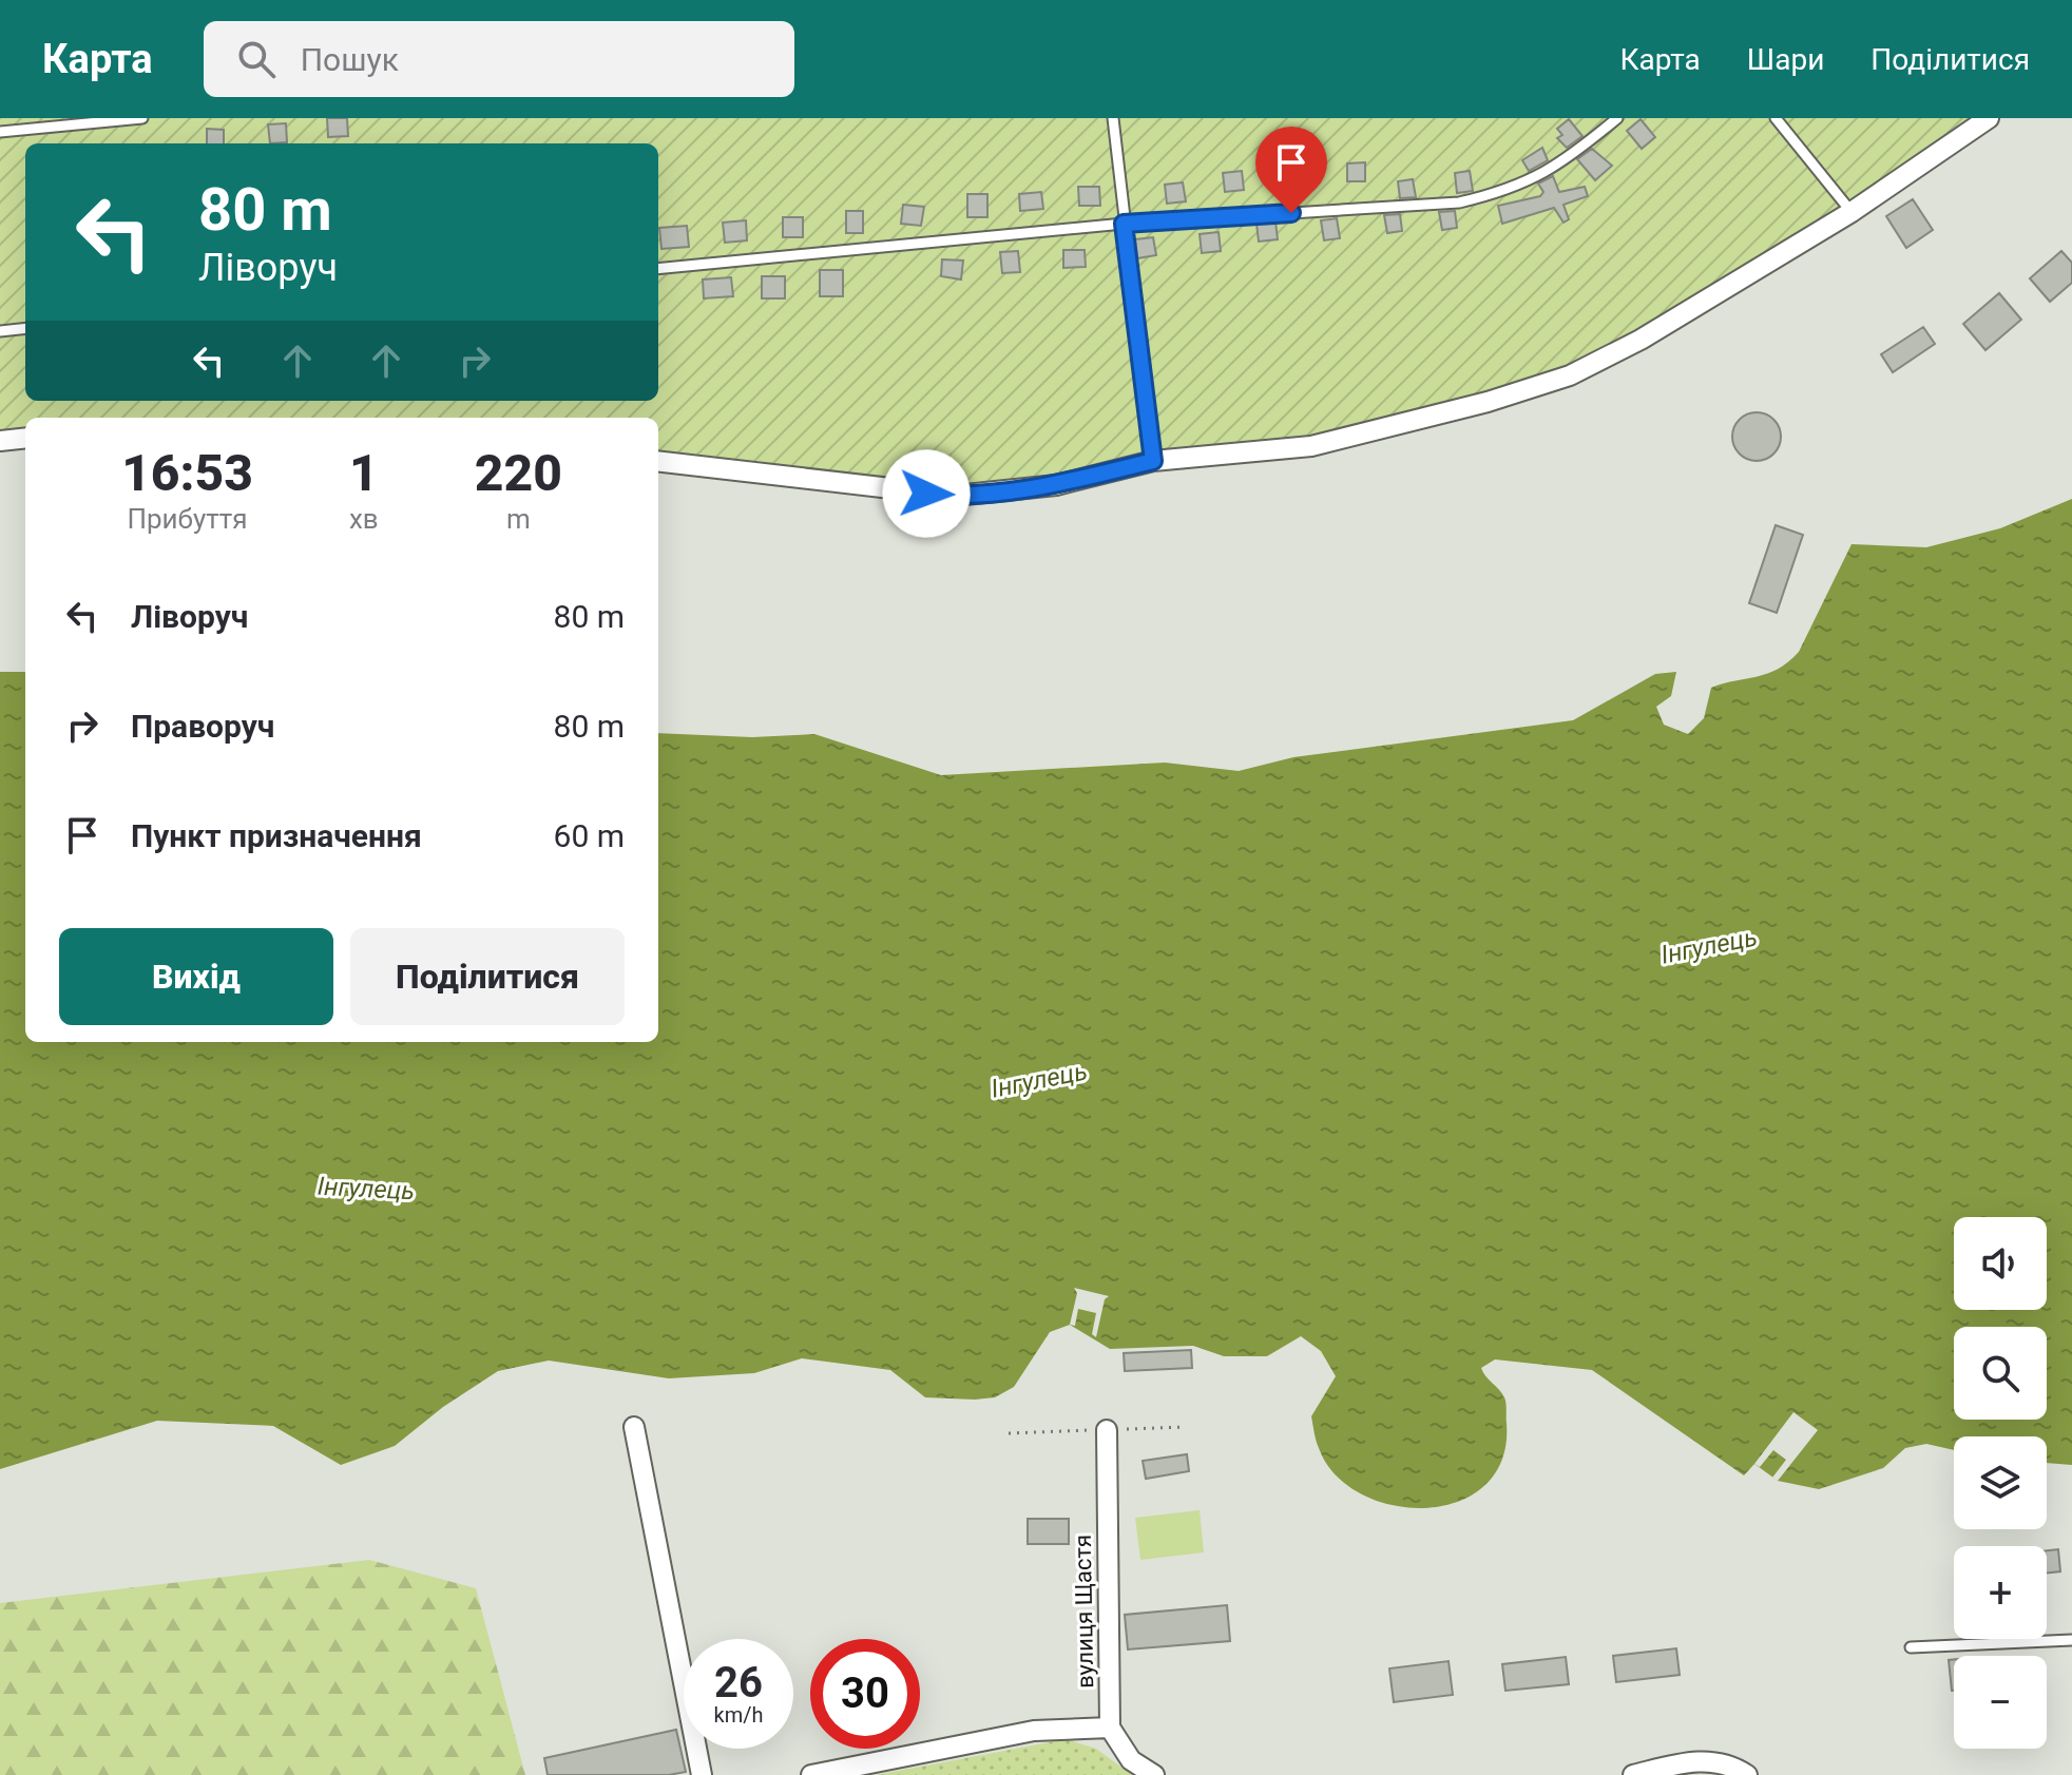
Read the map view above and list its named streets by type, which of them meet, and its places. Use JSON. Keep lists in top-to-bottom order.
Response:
{
  "streets": {
    "street": ["вулиця Щастя"]
  },
  "water": ["Інгулець"],
  "page": {
    "header": "Карта",
    "search": "Пошук",
    "nav": ["Карта", "Шари", "Поділитися"],
    "turn": ["80 m", "Ліворуч"],
    "eta": [
      "16:53",
      "Прибуття",
      "1",
      "хв",
      "220",
      "m"
    ],
    "list": [
      {
        "name": "Ліворуч",
        "value": "80 m"
      },
      {
        "name": "Праворуч",
        "value": "80 m"
      },
      {
        "name": "Пункт призначення",
        "value": "60 m"
      }
    ],
    "buttons": ["Вихід", "Поділитися"],
    "map_buttons": ["+", "−"],
    "speed": "26 km/h",
    "limit": "30"
  }
}
